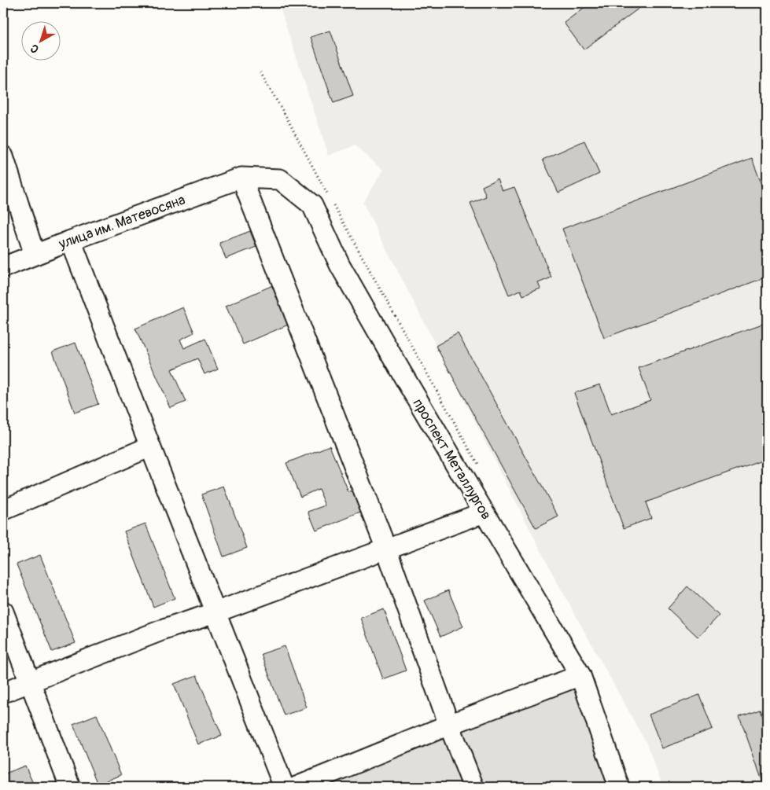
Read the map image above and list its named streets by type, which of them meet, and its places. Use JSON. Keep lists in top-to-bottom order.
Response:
{
  "streets": {
    "street": ["улица им. Матевосяна", "проспект Металлургов"]
  },
  "crossings": [
    ["улица им. Матевосяна", "проспект Металлургов"]
  ],
  "north": "bottom left"
}
